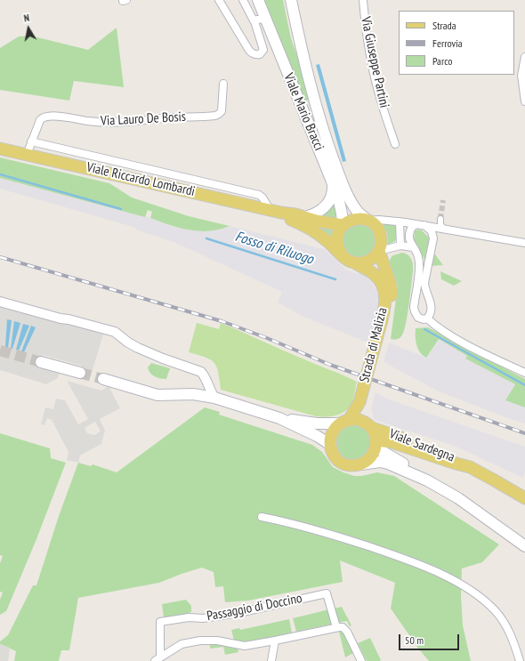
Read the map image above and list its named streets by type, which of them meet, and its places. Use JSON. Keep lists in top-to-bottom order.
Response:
{
  "streets": {
    "main road": [
      "Viale Mario Bracci",
      "Viale Riccardo Lombardi",
      "Strada di Malizia",
      "Viale Sardegna"
    ],
    "street": ["Via Giuseppe Partini", "Via Lauro De Bosis", "Passaggio di Doccino"]
  },
  "crossings": [
    ["Viale Mario Bracci", "Viale Riccardo Lombardi"],
    ["Viale Mario Bracci", "Strada di Malizia"],
    ["Via Lauro De Bosis", "Viale Riccardo Lombardi"],
    ["Viale Riccardo Lombardi", "Strada di Malizia"],
    ["Strada di Malizia", "Viale Sardegna"]
  ],
  "water": ["Fosso di Riluogo"],
  "legend": ["Strada", "Ferrovia", "Parco"],
  "scale_bar": "50 m",
  "north": "top"
}
